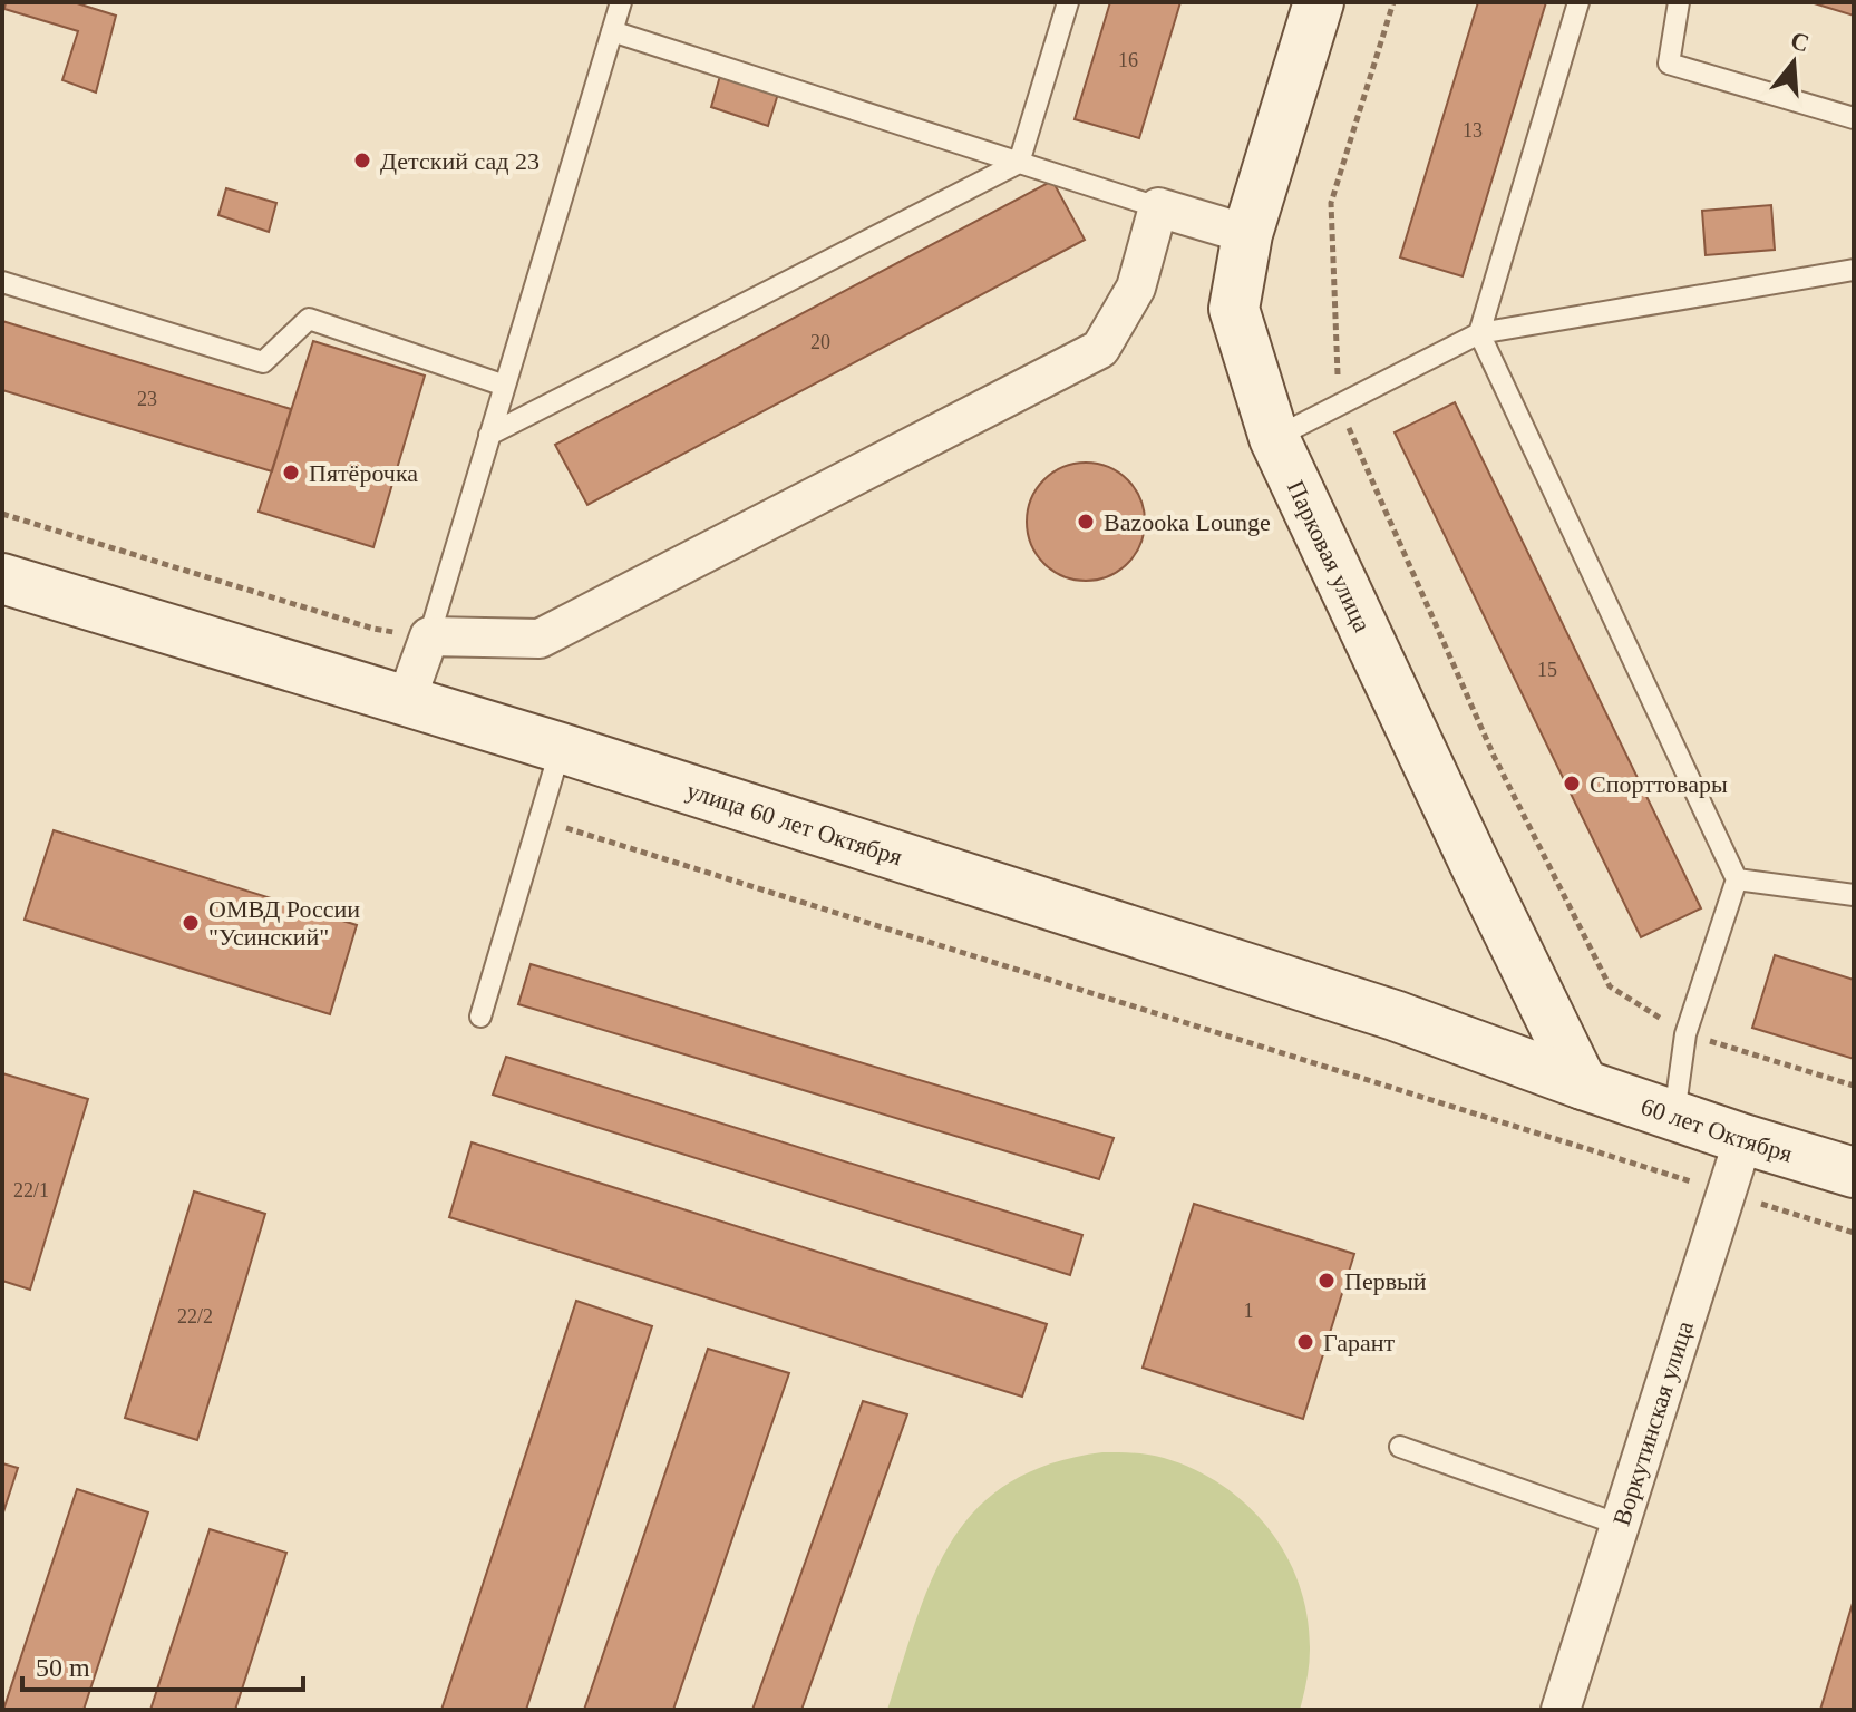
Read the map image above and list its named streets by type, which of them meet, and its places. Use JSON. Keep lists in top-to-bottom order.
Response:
{
  "streets": {
    "street": [
      "Парковая улица",
      "улица 60 лет Октября",
      "60 лет Октября",
      "Воркутинская улица"
    ]
  },
  "crossings": [
    ["Парковая улица", "улица 60 лет Октября"],
    ["Парковая улица", "60 лет Октября"],
    ["улица 60 лет Октября", "60 лет Октября"],
    ["60 лет Октября", "Воркутинская улица"]
  ],
  "places": [
    "Детский сад 23",
    "Пятёрочка",
    "Bazooka Lounge",
    "Спорттовары",
    "ОМВД России \"Усинский\"",
    "Первый",
    "Гарант"
  ],
  "house_numbers": [
    "16",
    "13",
    "20",
    "23",
    "15",
    "22/1",
    "1",
    "22/2"
  ],
  "scale_bar": "50 m",
  "north": "top"
}
